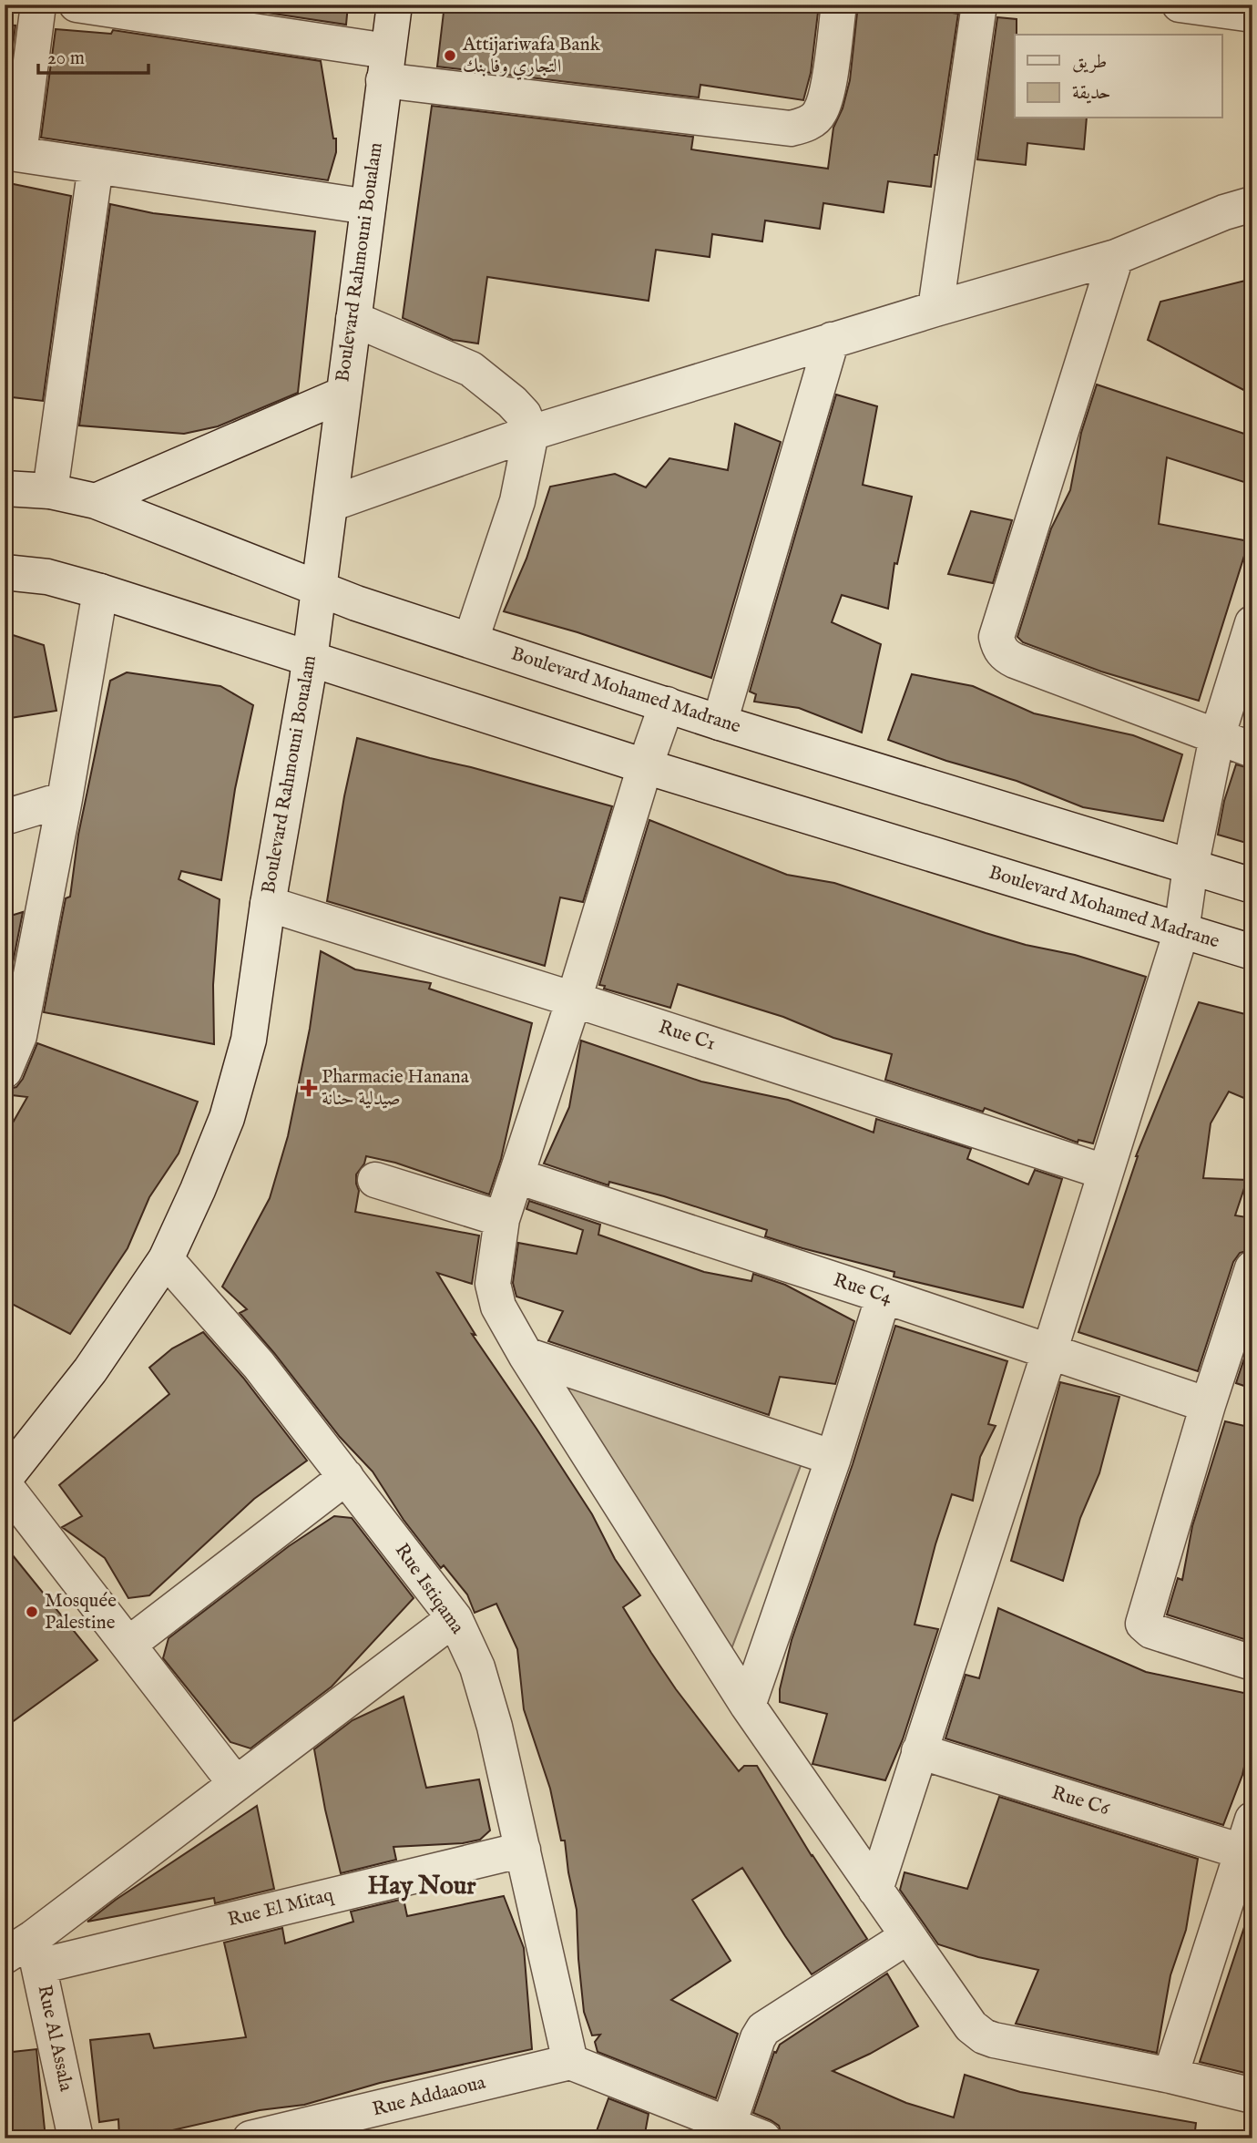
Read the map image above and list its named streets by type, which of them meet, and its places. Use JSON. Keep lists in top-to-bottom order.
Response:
{
  "streets": {
    "street": [
      "Boulevard Rahmouni Boualam",
      "Boulevard Mohamed Madrane",
      "Rue C1",
      "Rue C4",
      "Rue Istiqama",
      "Rue C6",
      "Rue El Mitaq",
      "Rue Al Assala",
      "Rue Addaaoua"
    ]
  },
  "crossings": [
    ["Boulevard Rahmouni Boualam", "Boulevard Mohamed Madrane"],
    ["Boulevard Rahmouni Boualam", "Rue C1"],
    ["Boulevard Rahmouni Boualam", "Rue Istiqama"],
    ["Rue Istiqama", "Rue El Mitaq"],
    ["Rue Istiqama", "Rue Addaaoua"],
    ["Rue El Mitaq", "Rue Al Assala"]
  ],
  "districts": ["Hay Nour"],
  "places": {
    "other": ["Attijariwafa Bank التجاري وفا بنك", "Mosquée Palestine"],
    "health": ["Pharmacie Hanana صيدلية حنانة"]
  },
  "legend": ["طريق", "حديقة"],
  "scale_bar": "20 m"
}
